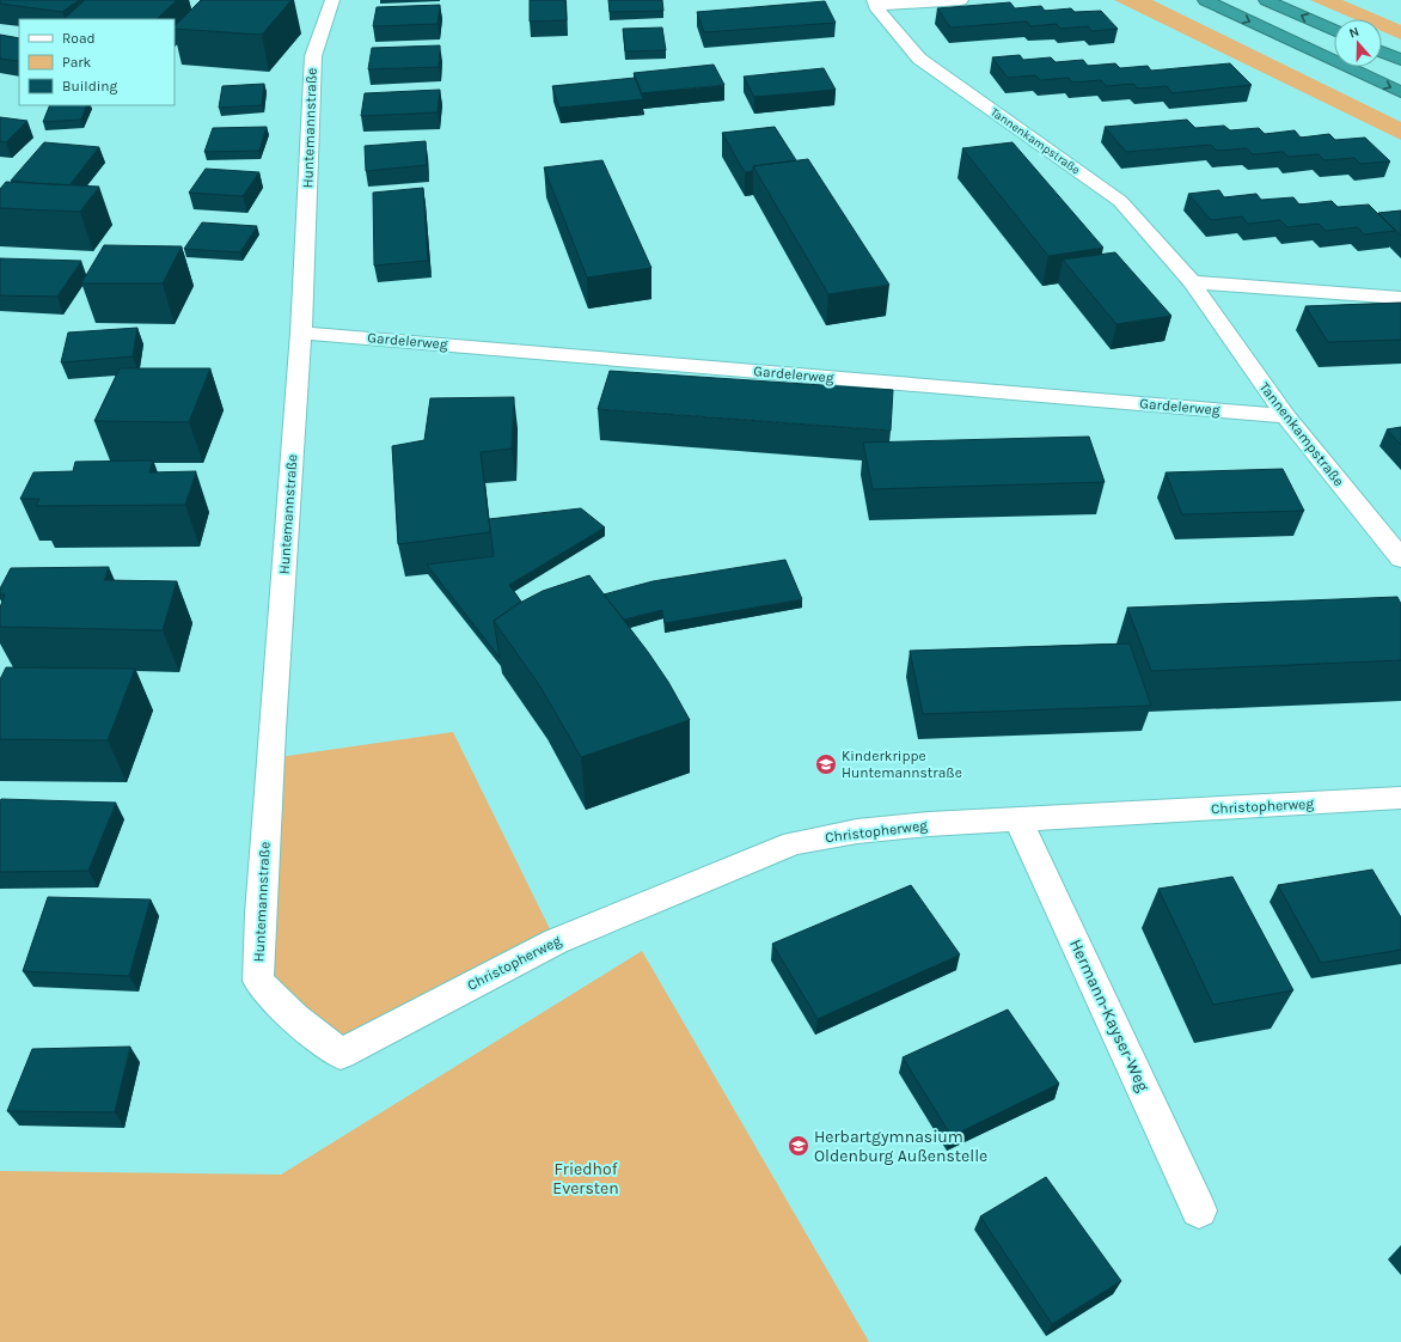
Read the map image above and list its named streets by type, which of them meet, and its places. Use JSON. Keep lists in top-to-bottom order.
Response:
{
  "streets": {
    "street": [
      "Huntemannstraße",
      "Tannenkampstraße",
      "Gardelerweg",
      "Christopherweg",
      "Hermann-Kayser-Weg"
    ]
  },
  "crossings": [
    ["Huntemannstraße", "Gardelerweg"],
    ["Huntemannstraße", "Christopherweg"],
    ["Tannenkampstraße", "Gardelerweg"],
    ["Christopherweg", "Hermann-Kayser-Weg"]
  ],
  "parks": ["Friedhof Eversten"],
  "places": {
    "school or university": ["Kinderkrippe Huntemannstraße", "Herbartgymnasium Oldenburg Außenstelle"]
  },
  "legend": ["Road", "Park", "Building"],
  "north": "top"
}
